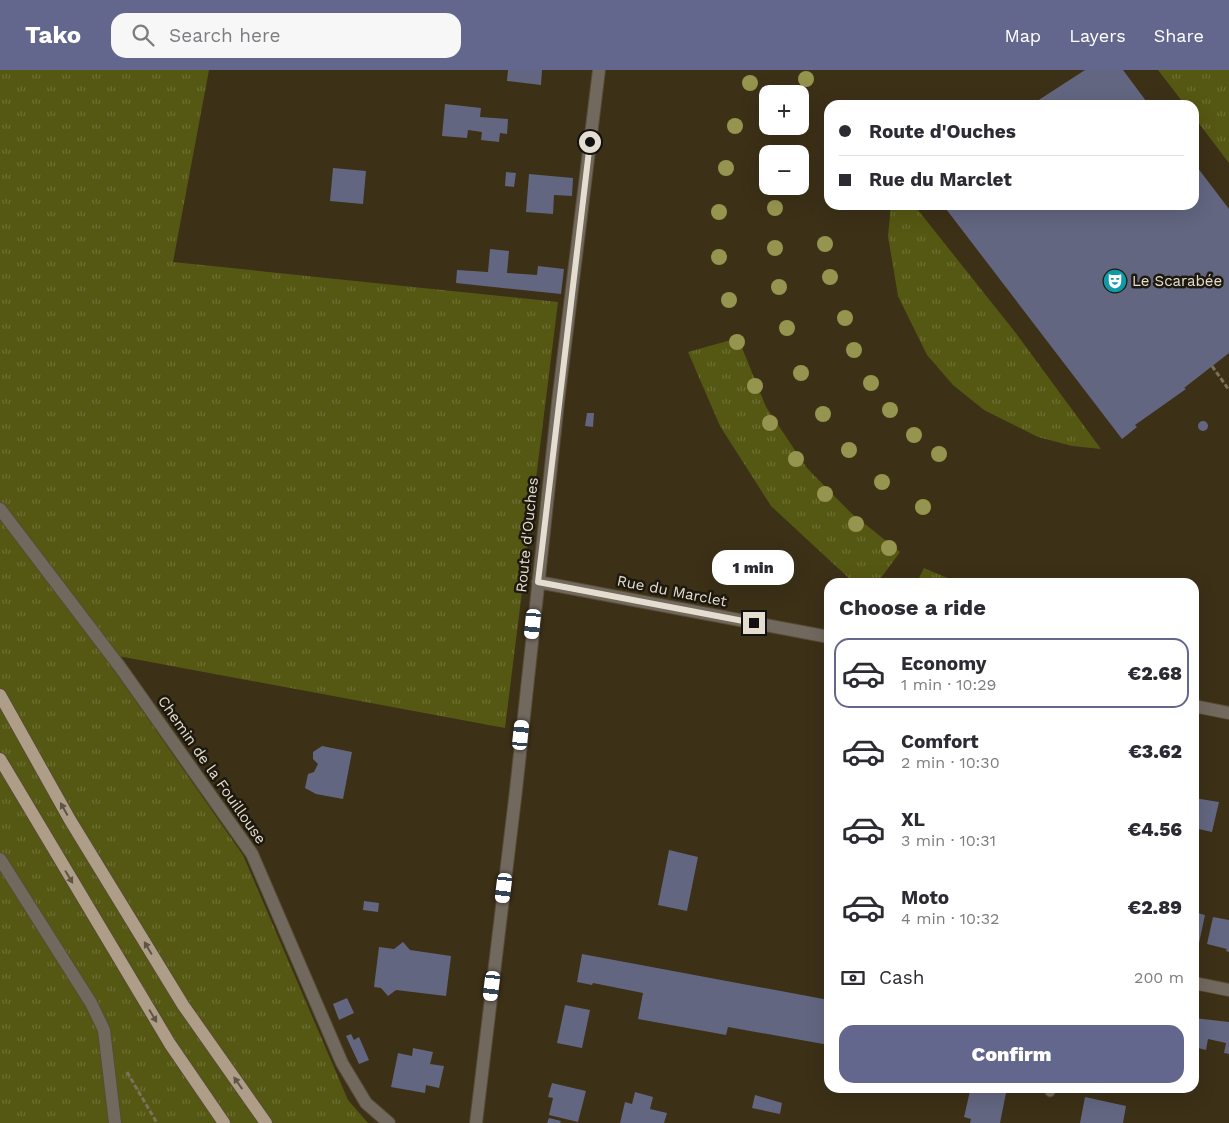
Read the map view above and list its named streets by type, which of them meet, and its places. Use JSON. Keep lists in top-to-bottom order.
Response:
{
  "streets": {
    "street": ["Route d'Ouches", "Rue du Marclet", "Chemin de la Fouillouse"]
  },
  "crossings": [
    ["Route d'Ouches", "Rue du Marclet"]
  ],
  "places": {
    "theatre": ["Le Scarabée"]
  },
  "page": {
    "header": "Tako",
    "search": "Search here",
    "nav": ["Map", "Layers", "Share"],
    "map_buttons": ["+", "−"],
    "banner": ["Route d'Ouches", "Rue du Marclet"],
    "bubble": "1 min",
    "heading": "Choose a ride",
    "list": [
      {
        "name": "Economy",
        "note": "1 min · 10:29",
        "value": "€2.68"
      },
      {
        "name": "Comfort",
        "note": "2 min · 10:30",
        "value": "€3.62"
      },
      {
        "name": "XL",
        "note": "3 min · 10:31",
        "value": "€4.56"
      },
      {
        "name": "Moto",
        "note": "4 min · 10:32",
        "value": "€2.89"
      }
    ],
    "pay": ["Cash", "200 m"],
    "buttons": "Confirm"
  }
}
